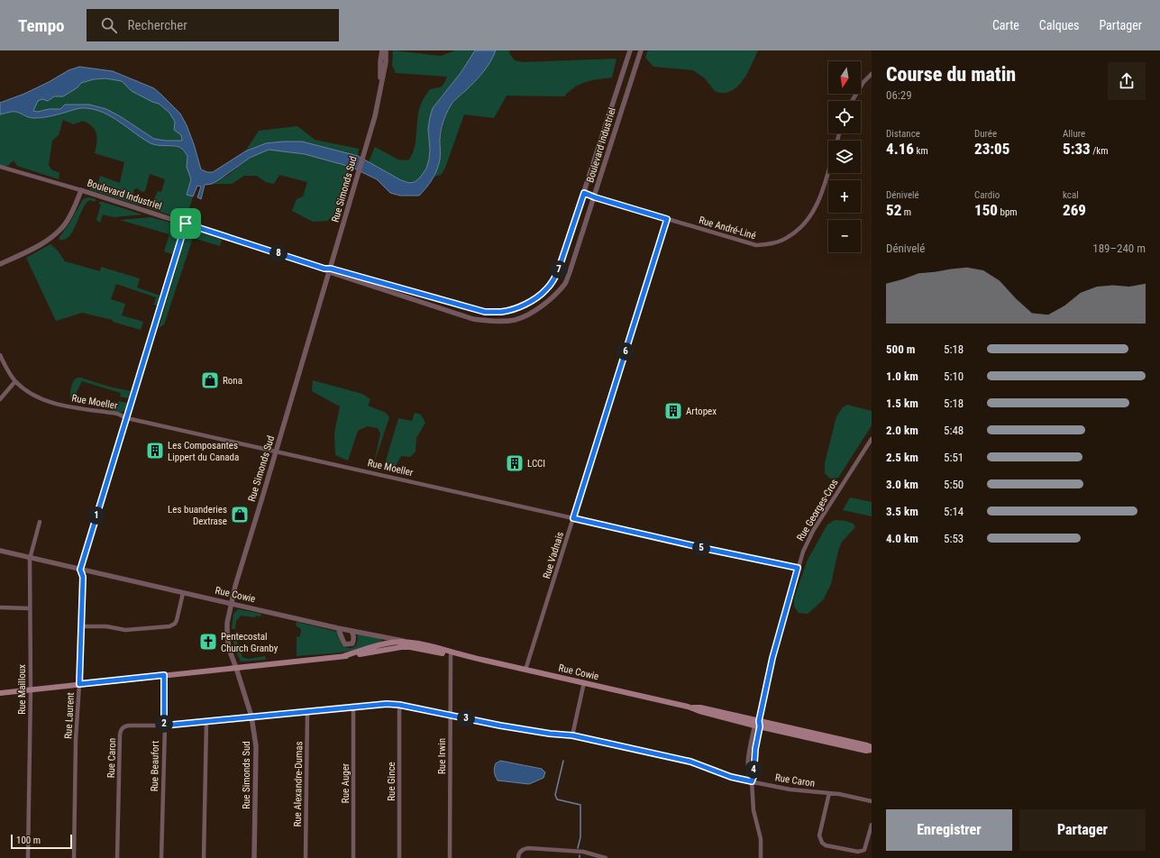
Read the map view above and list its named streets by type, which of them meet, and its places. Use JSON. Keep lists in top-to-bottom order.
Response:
{
  "streets": {
    "main road": ["Rue Cowie"],
    "street": [
      "Boulevard Industriel",
      "Rue Simonds Sud",
      "Rue André-Liné",
      "Rue Moeller",
      "Rue Georges-Cros",
      "Rue Vadnais",
      "Rue Mailloux",
      "Rue Laurent",
      "Rue Irwin",
      "Rue Caron",
      "Rue Beaufort",
      "Rue Gince",
      "Rue Auger",
      "Rue Alexandre-Dumas"
    ]
  },
  "crossings": [
    ["Boulevard Industriel", "Rue Simonds Sud"],
    ["Boulevard Industriel", "Rue André-Liné"],
    ["Boulevard Industriel", "Rue Laurent"],
    ["Rue Simonds Sud", "Rue Moeller"],
    ["Rue Simonds Sud", "Rue Cowie"],
    ["Rue Simonds Sud", "Rue Caron"],
    ["Rue André-Liné", "Rue Vadnais"],
    ["Rue Moeller", "Rue Georges-Cros"],
    ["Rue Moeller", "Rue Vadnais"],
    ["Rue Moeller", "Rue Laurent"],
    ["Rue Georges-Cros", "Rue Cowie"],
    ["Rue Georges-Cros", "Rue Caron"],
    ["Rue Vadnais", "Rue Cowie"],
    ["Rue Cowie", "Rue Mailloux"],
    ["Rue Cowie", "Rue Laurent"],
    ["Rue Cowie", "Rue Irwin"],
    ["Rue Irwin", "Rue Caron"],
    ["Rue Caron", "Rue Beaufort"],
    ["Rue Caron", "Rue Gince"],
    ["Rue Caron", "Rue Auger"],
    ["Rue Caron", "Rue Alexandre-Dumas"]
  ],
  "places": {
    "shop": ["Rona", "Les buanderies Dextrase"],
    "building": ["Artopex", "Les Composantes Lippert du Canada", "LCCI"],
    "church": ["Pentecostal Church Granby"]
  },
  "scale_bar": "100 m",
  "north": "bottom",
  "page": {
    "header": "Tempo",
    "search": "Rechercher",
    "nav": ["Carte", "Calques", "Partager"],
    "heading": ["Course du matin", "06:29"],
    "map_buttons": ["+", "−"],
    "stats": [
      ["Distance", "4.16 km"],
      ["Durée", "23:05"],
      ["Allure", "5:33 /km"],
      ["Dénivelé", "52 m"],
      ["Cardio", "150 bpm"],
      ["kcal", "269"]
    ],
    "chart": ["Dénivelé", "189–240 m"],
    "pins": [
      "8",
      "7",
      "6",
      "1",
      "5",
      "3",
      "2",
      "4"
    ],
    "list": [
      {
        "name": "500 m",
        "note": "5:18"
      },
      {
        "name": "1.0 km",
        "note": "5:10"
      },
      {
        "name": "1.5 km",
        "note": "5:18"
      },
      {
        "name": "2.0 km",
        "note": "5:48"
      },
      {
        "name": "2.5 km",
        "note": "5:51"
      },
      {
        "name": "3.0 km",
        "note": "5:50"
      },
      {
        "name": "3.5 km",
        "note": "5:14"
      },
      {
        "name": "4.0 km",
        "note": "5:53"
      }
    ],
    "buttons": ["Enregistrer", "Partager"],
    "scale": "100 m"
  }
}
